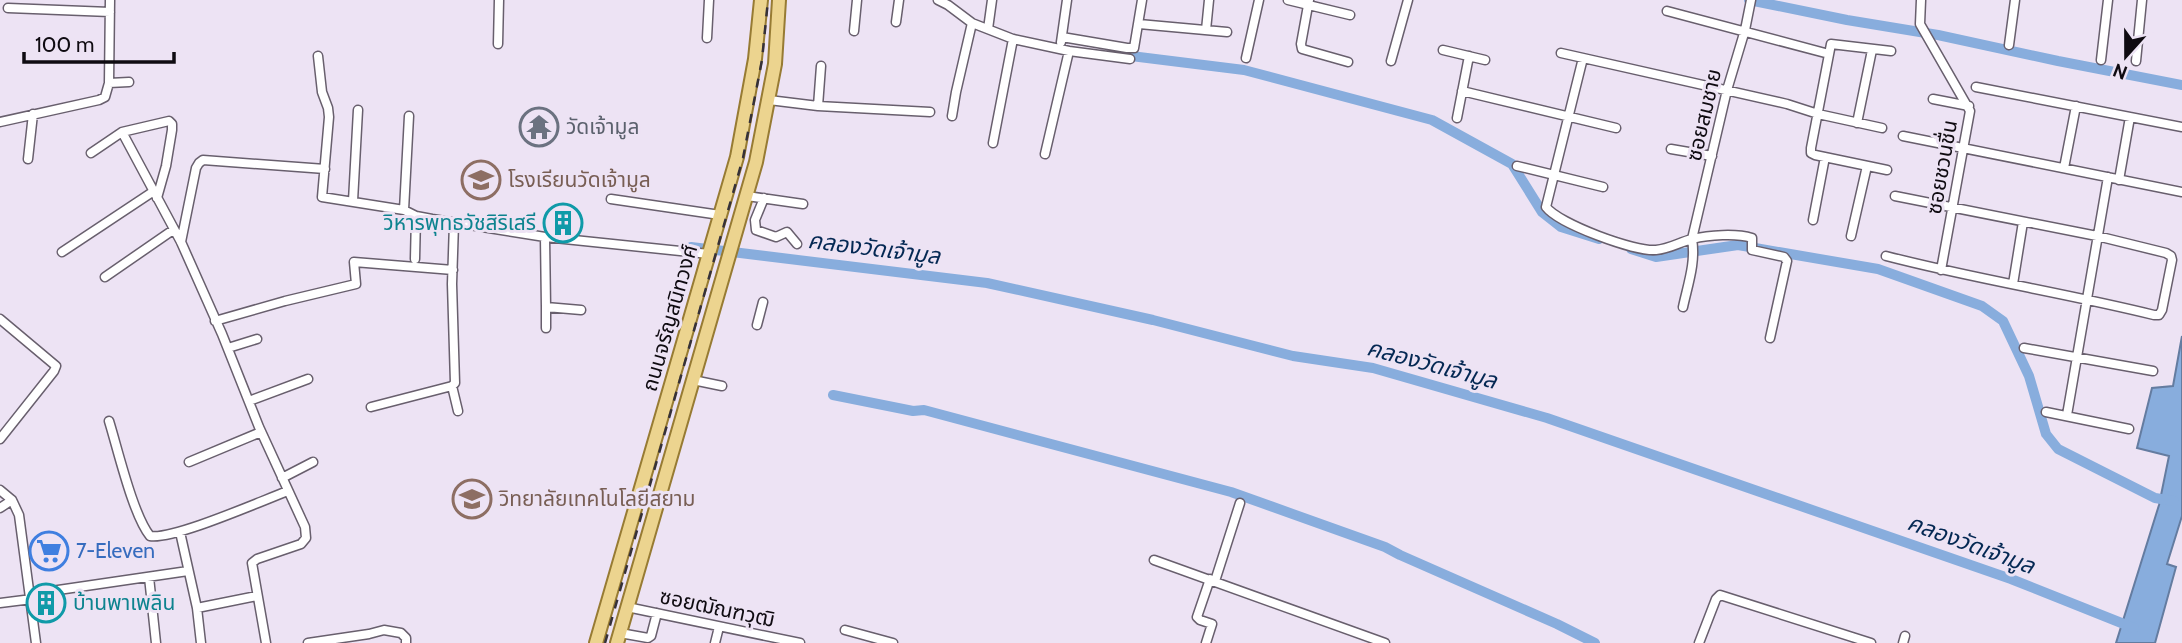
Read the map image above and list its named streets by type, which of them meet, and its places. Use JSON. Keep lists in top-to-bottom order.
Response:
{
  "streets": {
    "main road": ["ถนนจรัญสนิทวงศ์"],
    "street": ["ซอยสมชาย", "ซอยชวนชื่น", "ซอยฒัณฑวุฒิ"]
  },
  "crossings": [
    ["ถนนจรัญสนิทวงศ์", "ซอยฒัณฑวุฒิ"]
  ],
  "water": ["คลองวัดเจ้ามูล"],
  "places": {
    "temple": ["วัดเจ้ามูล"],
    "school or university": ["โรงเรียนวัดเจ้ามูล", "วิทยาลัยเทคโนโลยีสยาม"],
    "building": ["วิหารพุทธวัชสิริเสรี", "บ้านพาเพลิน"],
    "supermarket": ["7-Eleven"]
  },
  "scale_bar": "100 m",
  "north": "bottom"
}
